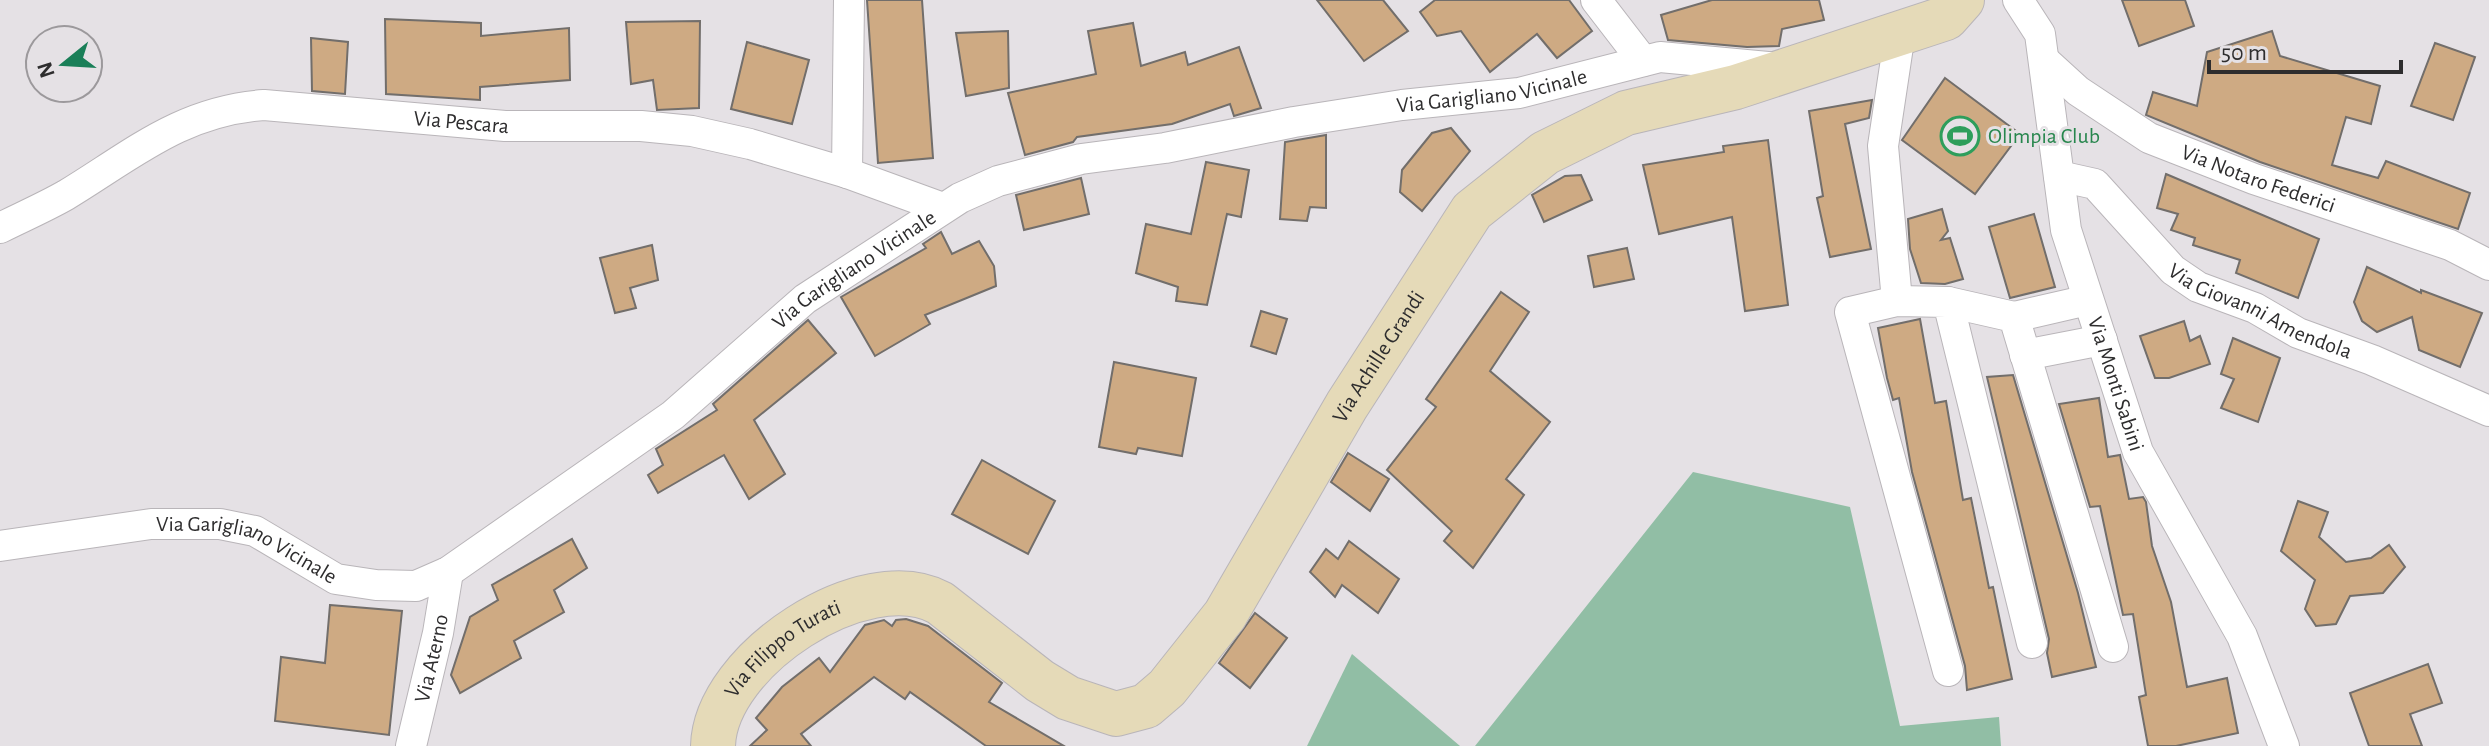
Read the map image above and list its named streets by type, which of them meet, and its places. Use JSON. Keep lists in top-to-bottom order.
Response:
{
  "streets": {
    "main road": ["Via Achille Grandi", "Via Filippo Turati"],
    "street": [
      "Via Garigliano Vicinale",
      "Via Pescara",
      "Via Notaro Federici",
      "Via Giovanni Amendola",
      "Via Monti Sabini",
      "Via Aterno"
    ]
  },
  "crossings": [
    ["Via Garigliano Vicinale", "Via Pescara"],
    ["Via Garigliano Vicinale", "Via Achille Grandi"],
    ["Via Garigliano Vicinale", "Via Aterno"],
    ["Via Notaro Federici", "Via Monti Sabini"],
    ["Via Giovanni Amendola", "Via Monti Sabini"],
    ["Via Achille Grandi", "Via Filippo Turati"]
  ],
  "places": {
    "sports": ["Olimpia Club"]
  },
  "scale_bar": "50 m",
  "north": "left"
}
